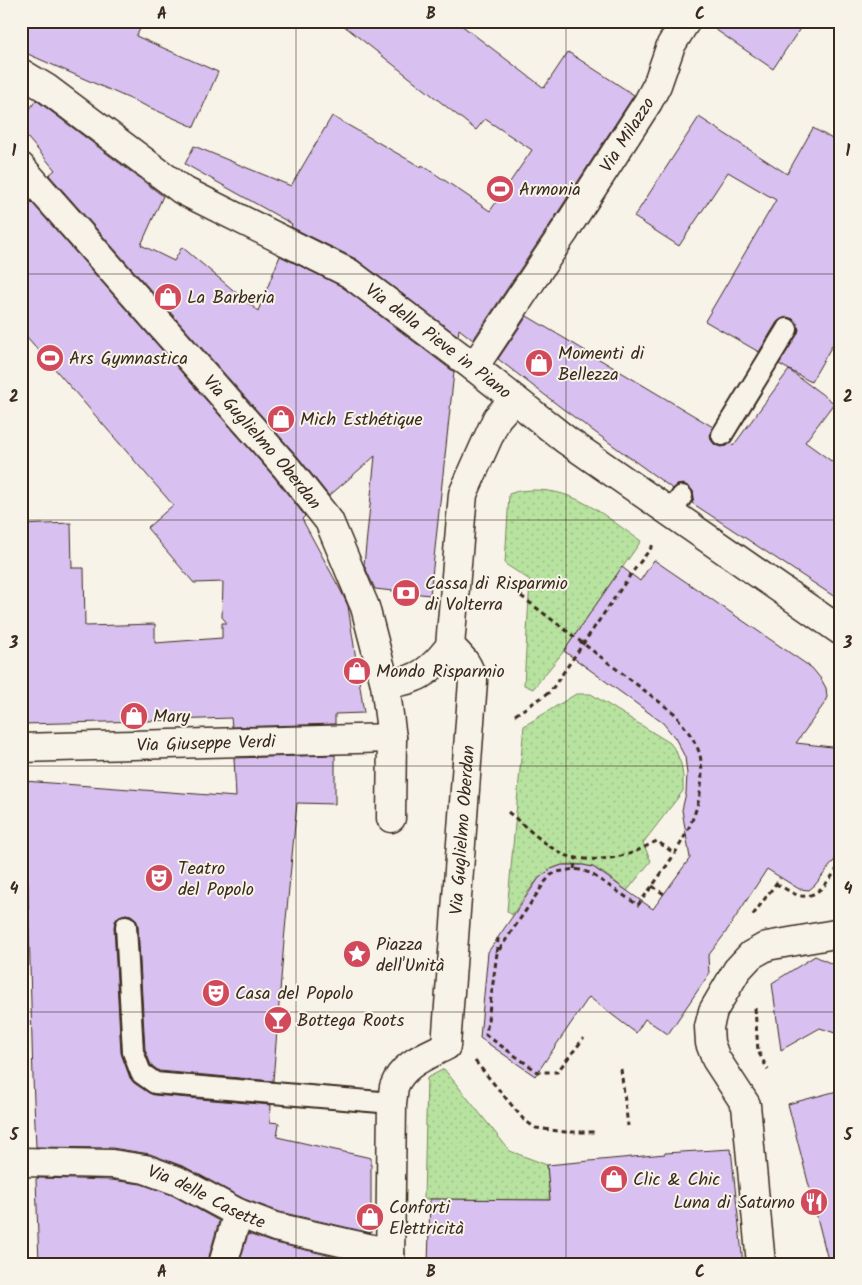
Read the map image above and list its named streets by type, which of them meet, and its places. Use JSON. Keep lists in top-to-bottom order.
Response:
{
  "streets": {
    "street": [
      "Via Milazzo",
      "Via della Pieve in Piano",
      "Via Guglielmo Oberdan",
      "Via Giuseppe Verdi",
      "Via delle Casette"
    ]
  },
  "crossings": [
    ["Via Milazzo", "Via della Pieve in Piano"],
    ["Via Guglielmo Oberdan", "Via Giuseppe Verdi"],
    ["Via Guglielmo Oberdan", "Via delle Casette"]
  ],
  "places": {
    "sports": ["Armonia", "Ars Gymnastica"],
    "shop": [
      "La Barberia",
      "Momenti di Bellezza",
      "Mich Esthétique",
      "Mondo Risparmio",
      "Mary",
      "Clic & Chic",
      "Conforti Elettricità"
    ],
    "bank": ["Cassa di Risparmio di Volterra"],
    "theatre": ["Teatro del Popolo", "Casa del Popolo"],
    "place": ["Piazza dell'Unità"],
    "bar": ["Bottega Roots"],
    "restaurant": ["Luna di Saturno"]
  },
  "grid": {
    "columns": ["A", "B", "C"],
    "rows": [
      "1",
      "2",
      "3",
      "4",
      "5"
    ]
  }
}
